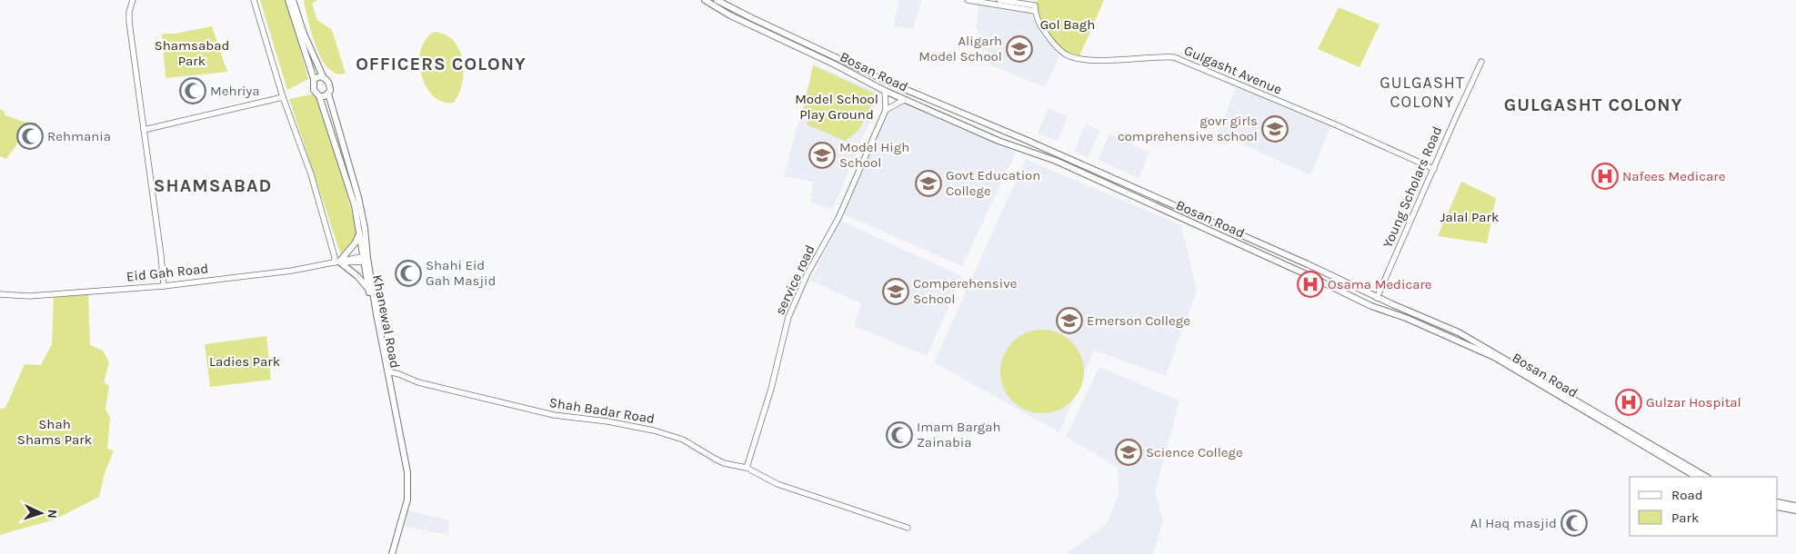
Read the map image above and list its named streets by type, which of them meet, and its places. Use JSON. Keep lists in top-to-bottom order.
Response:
{
  "streets": {
    "main road": ["Bosan Road", "Khanewal Road"],
    "street": [
      "Gulgasht Avenue",
      "Young Scholars Road",
      "Eid Gah Road",
      "service road",
      "Shah Badar Road"
    ]
  },
  "crossings": [
    ["Gulgasht Avenue", "Young Scholars Road"],
    ["Bosan Road", "Young Scholars Road"],
    ["Eid Gah Road", "Khanewal Road"],
    ["service road", "Shah Badar Road"],
    ["Khanewal Road", "Shah Badar Road"]
  ],
  "districts": [
    "OFFICERS COLONY",
    "GULGASHT COLONY",
    "GULGASHT COLONY",
    "SHAMSABAD"
  ],
  "parks": [
    "Gol Bagh",
    "Shamsabad Park",
    "Model School Play Ground",
    "Jalal Park",
    "Ladies Park",
    "Shah Shams Park"
  ],
  "places": {
    "school or university": [
      "Aligarh Model School",
      "govr girls comprehensive school",
      "Model High School",
      "Govt Education College",
      "Comperehensive School",
      "Emerson College",
      "Science College"
    ],
    "mosque": [
      "Mehriya",
      "Rehmania",
      "Shahi Eid Gah Masjid",
      "Imam Bargah Zainabia",
      "Al Haq masjid"
    ],
    "hospital": ["Nafees Medicare", "Osama Medicare", "Gulzar Hospital"]
  },
  "legend": ["Road", "Park"],
  "north": "right"
}
